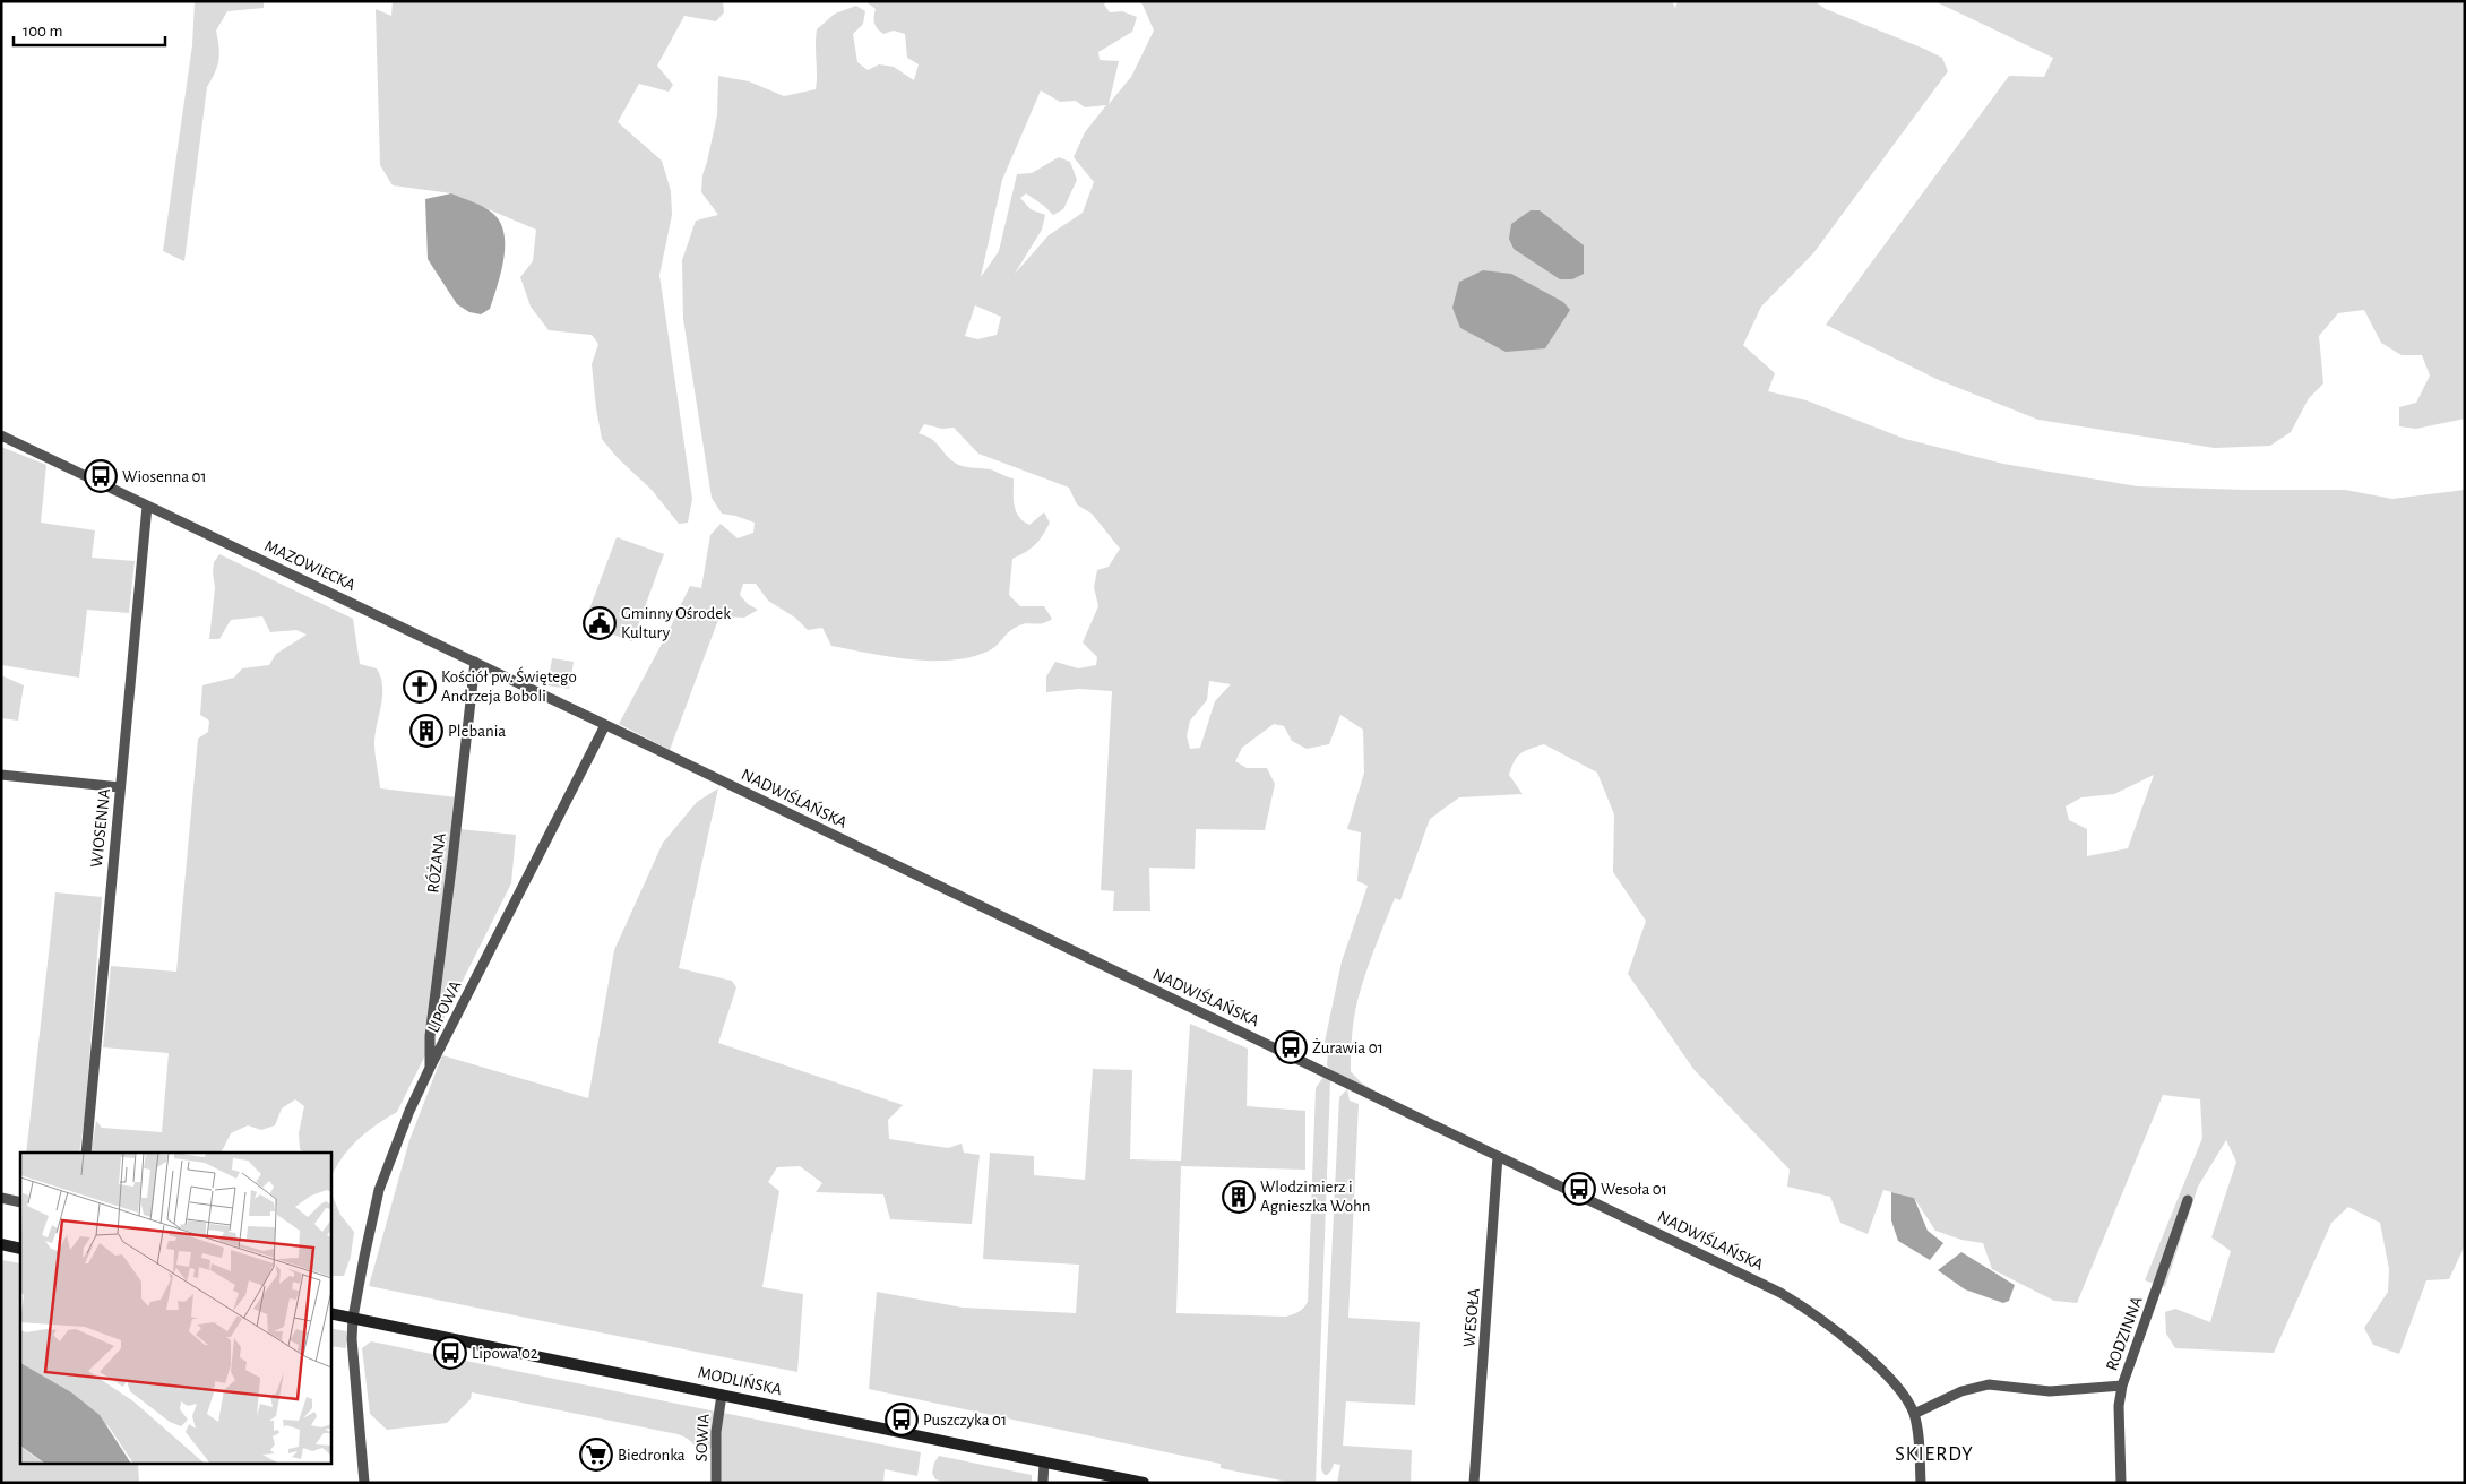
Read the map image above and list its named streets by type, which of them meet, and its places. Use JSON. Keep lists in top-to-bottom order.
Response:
{
  "streets": {
    "main road": ["MODLIŃSKA"],
    "street": [
      "MAZOWIECKA",
      "NADWIŚLAŃSKA",
      "WIOSENNA",
      "RÓŻANA",
      "LIPOWA",
      "WESOŁA",
      "RODZINNA",
      "SOWIA"
    ]
  },
  "crossings": [
    ["MAZOWIECKA", "NADWIŚLAŃSKA"],
    ["MAZOWIECKA", "WIOSENNA"],
    ["MAZOWIECKA", "RÓŻANA"],
    ["MAZOWIECKA", "LIPOWA"],
    ["NADWIŚLAŃSKA", "LIPOWA"],
    ["NADWIŚLAŃSKA", "WESOŁA"],
    ["RÓŻANA", "LIPOWA"],
    ["LIPOWA", "MODLIŃSKA"],
    ["MODLIŃSKA", "SOWIA"]
  ],
  "districts": ["SKIERDY"],
  "places": {
    "bus stop": [
      "Wiosenna 01",
      "Żurawia 01",
      "Wesoła 01",
      "Lipowa 02",
      "Puszczyka 01"
    ],
    "public building": ["Gminny Ośrodek Kultury"],
    "church": ["Kościół pw. Świętego Andrzeja Boboli"],
    "building": ["Plebania", "Wlodzimierz i Agnieszka Wohn"],
    "supermarket": ["Biedronka"]
  },
  "scale_bar": "100 m"
}
